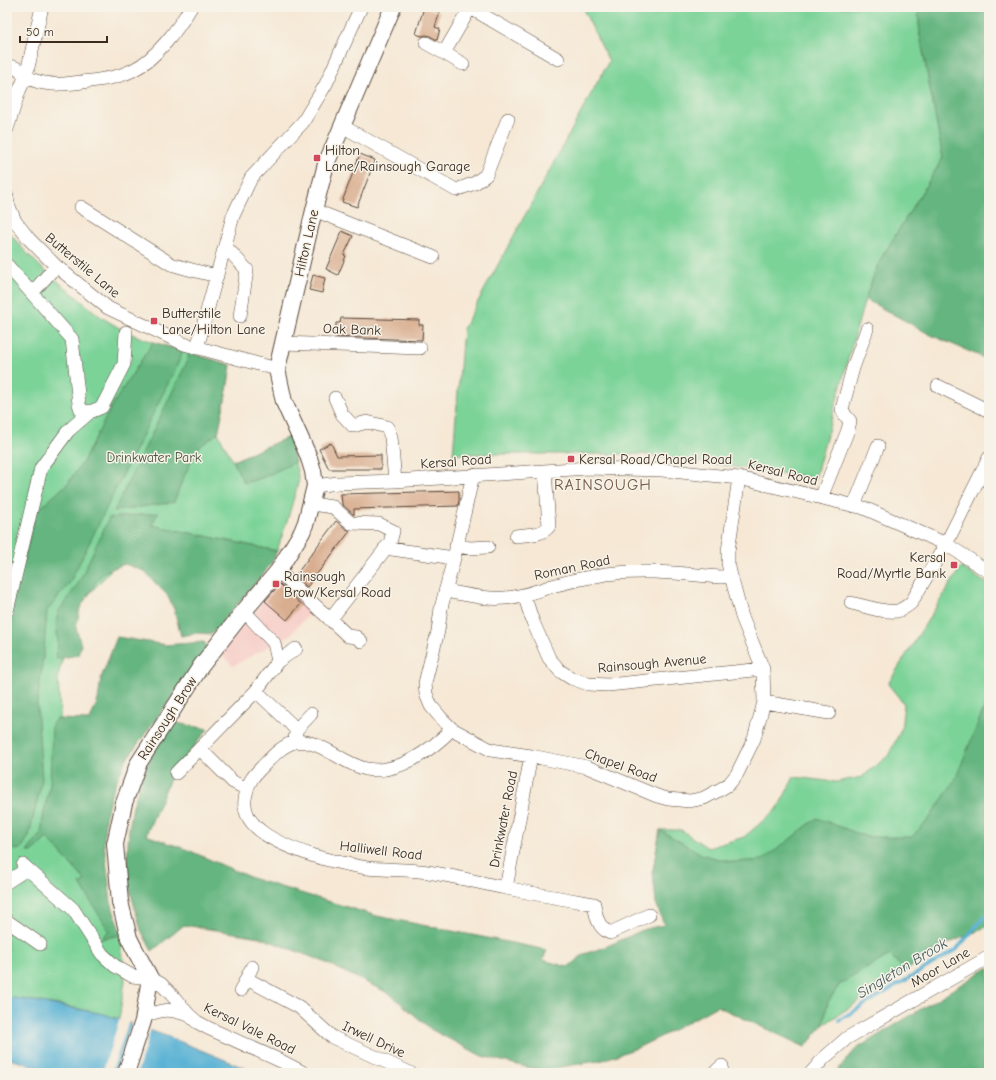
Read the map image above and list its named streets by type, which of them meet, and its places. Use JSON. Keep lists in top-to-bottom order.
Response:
{
  "streets": {
    "main road": ["Hilton Lane", "Rainsough Brow"],
    "street": [
      "Butterstile Lane",
      "Oak Bank",
      "Kersal Road",
      "Roman Road",
      "Rainsough Avenue",
      "Chapel Road",
      "Drinkwater Road",
      "Halliwell Road",
      "Moor Lane",
      "Kersal Vale Road",
      "Irwell Drive"
    ]
  },
  "crossings": [
    ["Hilton Lane", "Butterstile Lane"],
    ["Hilton Lane", "Oak Bank"],
    ["Hilton Lane", "Kersal Road"],
    ["Hilton Lane", "Rainsough Brow"],
    ["Kersal Road", "Rainsough Brow"],
    ["Kersal Road", "Chapel Road"],
    ["Roman Road", "Rainsough Avenue"],
    ["Roman Road", "Chapel Road"],
    ["Rainsough Avenue", "Chapel Road"],
    ["Rainsough Brow", "Kersal Vale Road"],
    ["Chapel Road", "Drinkwater Road"],
    ["Drinkwater Road", "Halliwell Road"]
  ],
  "districts": ["RAINSOUGH"],
  "water": ["Singleton Brook"],
  "parks": ["Drinkwater Park"],
  "places": {
    "transit": [
      "Hilton Lane/Rainsough Garage",
      "Butterstile Lane/Hilton Lane",
      "Kersal Road/Chapel Road",
      "Kersal Road/Myrtle Bank",
      "Rainsough Brow/Kersal Road"
    ]
  },
  "scale_bar": "50 m"
}
